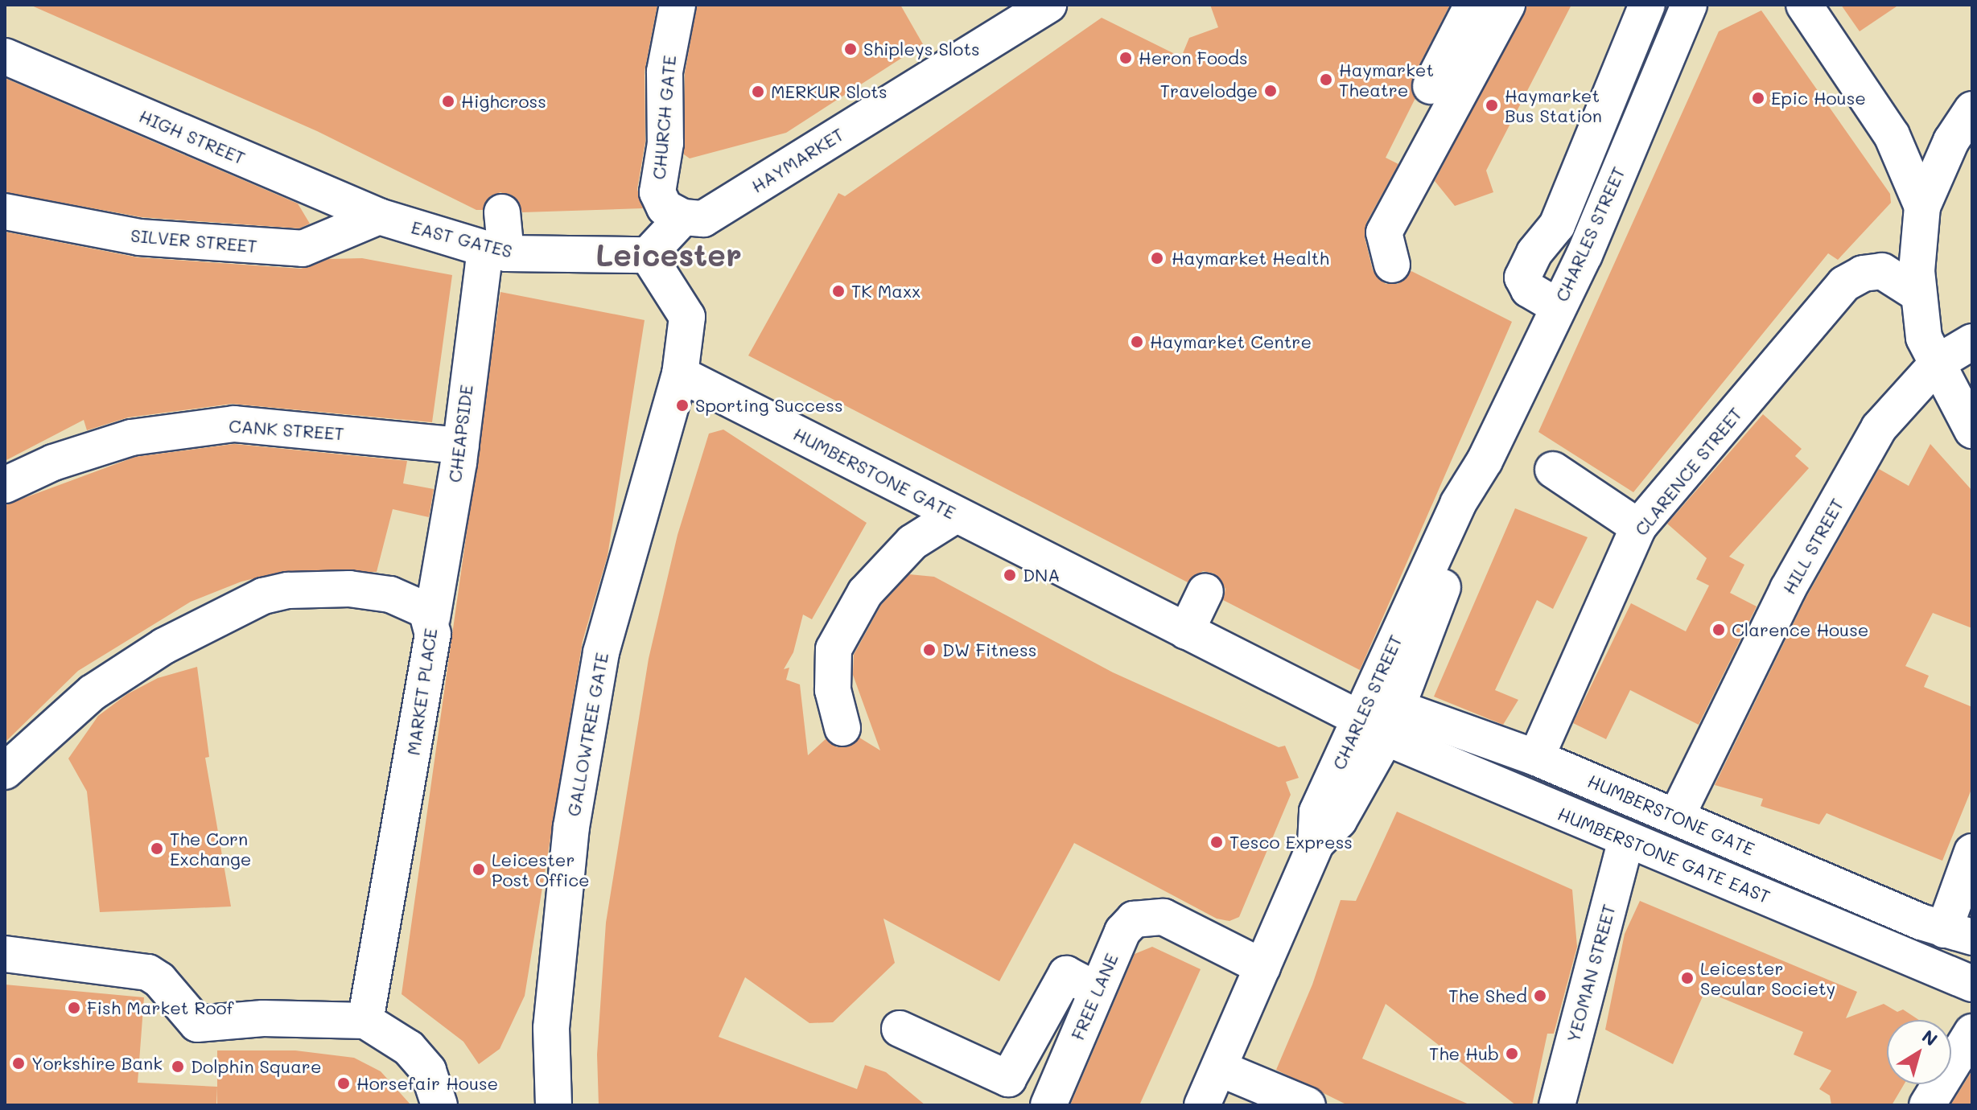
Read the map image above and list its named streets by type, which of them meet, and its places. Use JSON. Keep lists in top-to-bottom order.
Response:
{
  "streets": {
    "street": [
      "CHURCH GATE",
      "HIGH STREET",
      "HAYMARKET",
      "CHARLES STREET",
      "EAST GATES",
      "SILVER STREET",
      "CANK STREET",
      "CHEAPSIDE",
      "CLARENCE STREET",
      "HUMBERSTONE GATE",
      "HILL STREET",
      "MARKET PLACE",
      "GALLOWTREE GATE",
      "HUMBERSTONE GATE EAST",
      "YEOMAN STREET",
      "FREE LANE"
    ]
  },
  "crossings": [
    ["CHURCH GATE", "HAYMARKET"],
    ["HIGH STREET", "EAST GATES"],
    ["HIGH STREET", "SILVER STREET"],
    ["CHARLES STREET", "HUMBERSTONE GATE"],
    ["CHARLES STREET", "HUMBERSTONE GATE EAST"],
    ["CHARLES STREET", "FREE LANE"],
    ["EAST GATES", "SILVER STREET"],
    ["EAST GATES", "CHEAPSIDE"],
    ["CANK STREET", "CHEAPSIDE"],
    ["CHEAPSIDE", "MARKET PLACE"],
    ["CLARENCE STREET", "HUMBERSTONE GATE"],
    ["HUMBERSTONE GATE", "HILL STREET"],
    ["HUMBERSTONE GATE", "GALLOWTREE GATE"],
    ["HUMBERSTONE GATE", "HUMBERSTONE GATE EAST"],
    ["HUMBERSTONE GATE EAST", "YEOMAN STREET"]
  ],
  "districts": ["Leicester"],
  "places": [
    "Shipleys Slots",
    "Heron Foods",
    "Haymarket Theatre",
    "Travelodge",
    "MERKUR Slots",
    "Epic House",
    "Highcross",
    "Haymarket Bus Station",
    "Haymarket Health",
    "TK Maxx",
    "Haymarket Centre",
    "Sporting Success",
    "DNA",
    "Clarence House",
    "DW Fitness",
    "Tesco Express",
    "The Corn Exchange",
    "Leicester Post Office",
    "Leicester Secular Society",
    "The Shed",
    "Fish Market Roof",
    "The Hub",
    "Yorkshire Bank",
    "Dolphin Square",
    "Horsefair House"
  ],
  "north": "top right"
}
